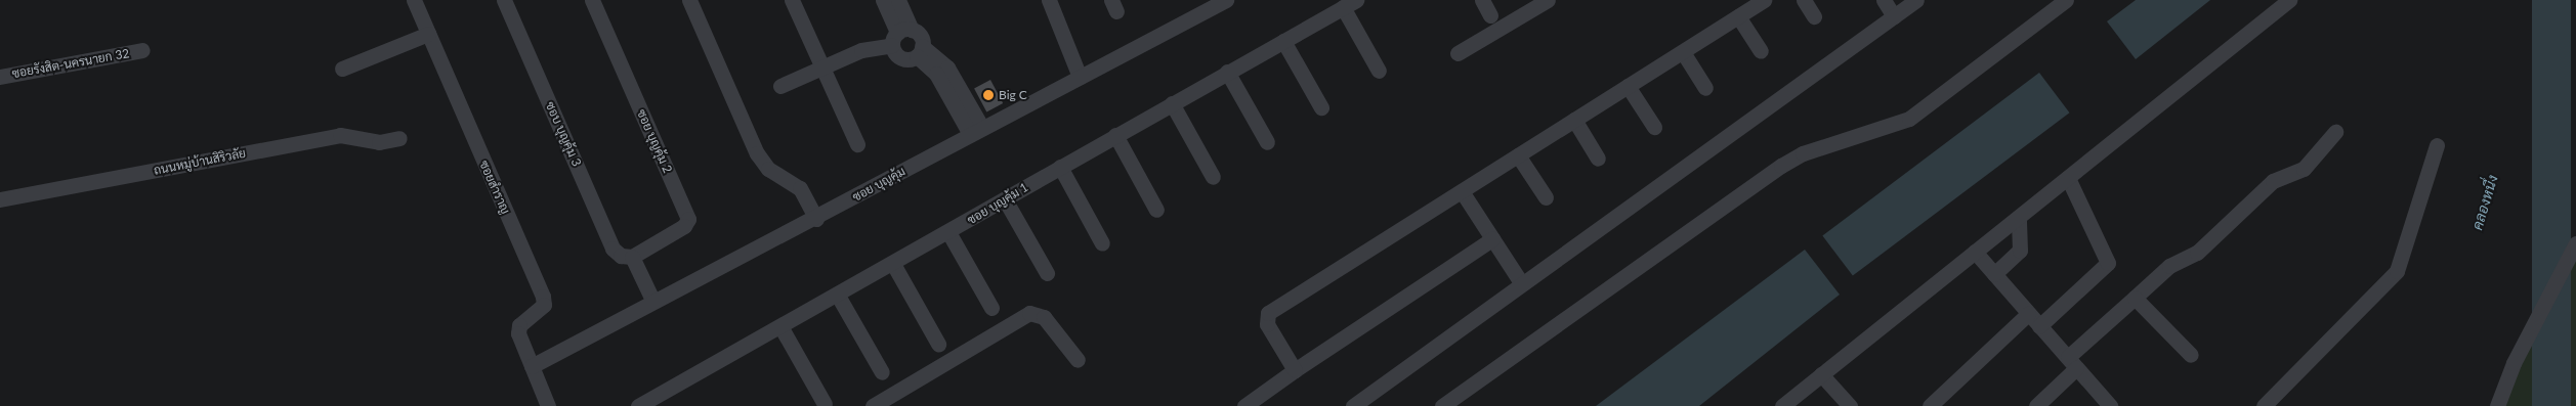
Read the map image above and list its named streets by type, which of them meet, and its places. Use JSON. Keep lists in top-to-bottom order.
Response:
{
  "streets": {
    "street": [
      "ซอยรังสิต-นครนายก 32",
      "ซอบ บุญคุ้ม 3",
      "ซอย บุญคุ้ม 2",
      "ถนนหมู่บ้านสิริวลัย",
      "ซอย บุญคุ้ม",
      "ซอยสำราญ",
      "ซอย บุญคุ้ม 1"
    ]
  },
  "crossings": [
    ["ซอบ บุญคุ้ม 3", "ซอย บุญคุ้ม 2"],
    ["ซอย บุญคุ้ม", "ซอยสำราญ"]
  ],
  "water": ["คลองหนึ่ง"],
  "places": ["Big C"]
}
